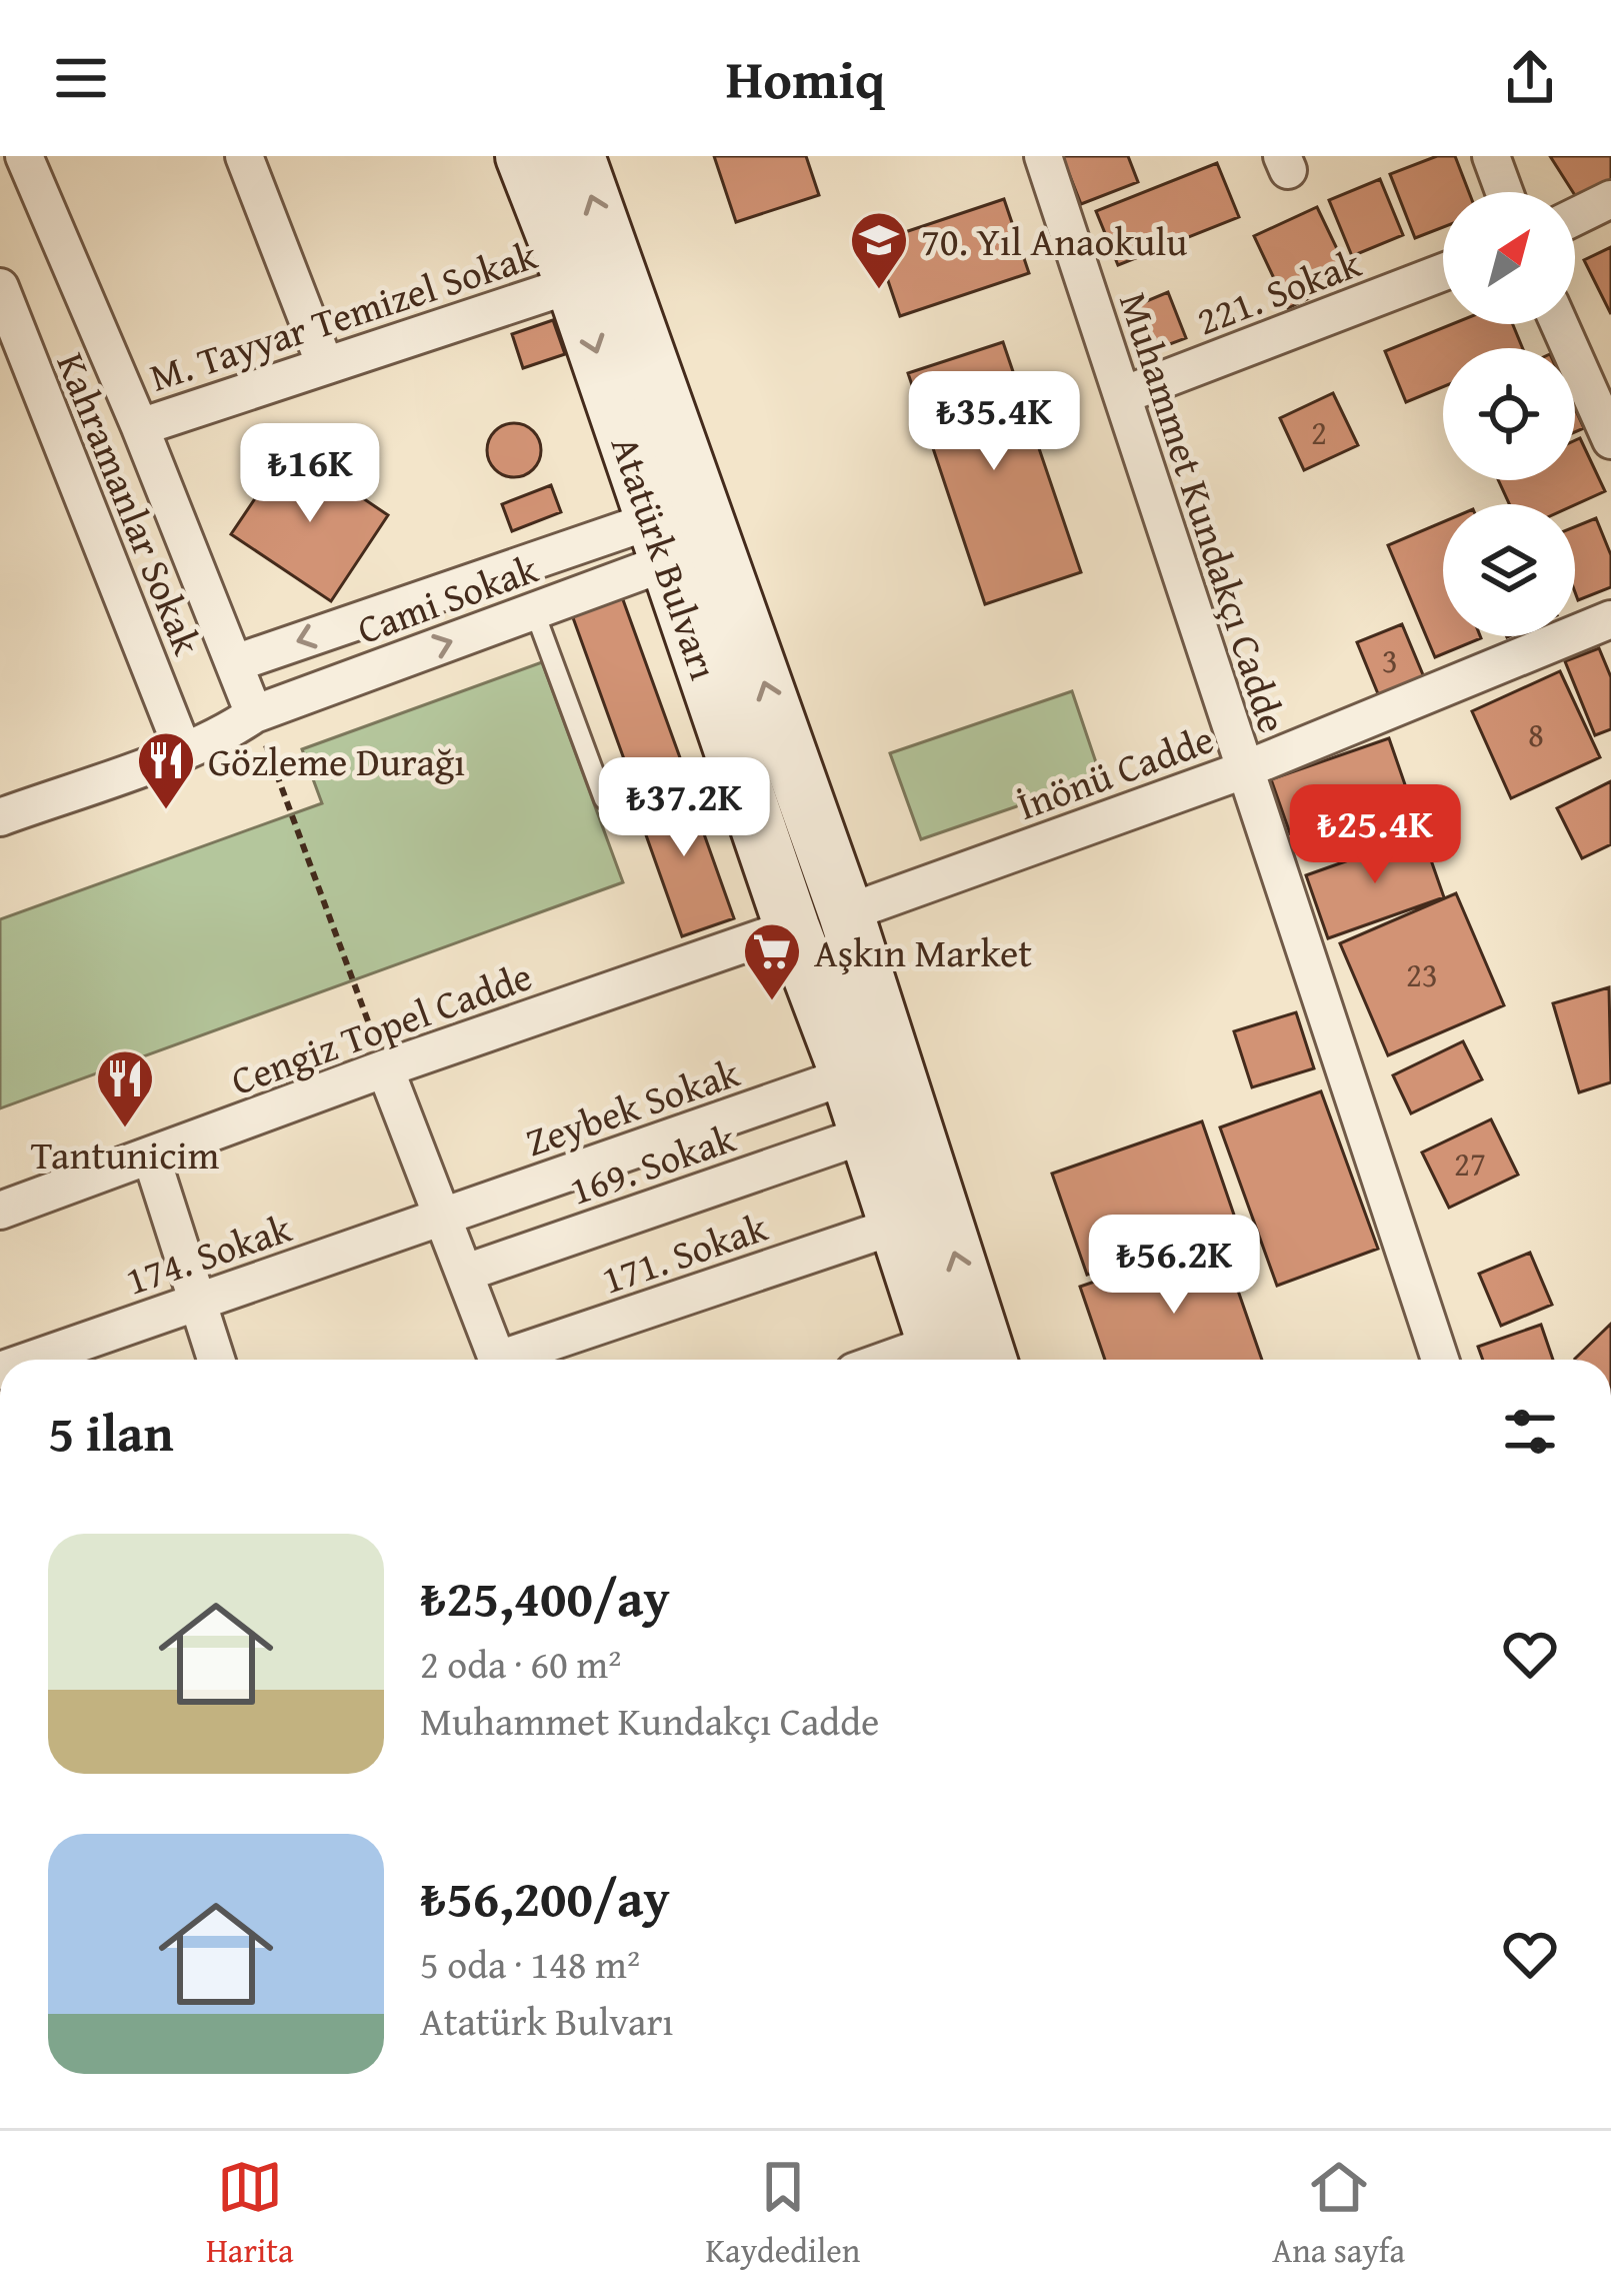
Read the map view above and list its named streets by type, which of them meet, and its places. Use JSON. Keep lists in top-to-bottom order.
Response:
{
  "streets": {
    "main road": ["Atatürk Bulvarı"],
    "street": [
      "221. Sokak",
      "M. Tayyar Temizel Sokak",
      "Kahramanlar Sokak",
      "Muhammet Kundakçı Cadde",
      "Cami Sokak",
      "İnönü Cadde",
      "Cengiz Topel Cadde",
      "Zeybek Sokak",
      "169. Sokak",
      "171. Sokak",
      "174. Sokak"
    ]
  },
  "crossings": [
    ["221. Sokak", "Muhammet Kundakçı Cadde"],
    ["M. Tayyar Temizel Sokak", "Atatürk Bulvarı"],
    ["Kahramanlar Sokak", "Cami Sokak"],
    ["Muhammet Kundakçı Cadde", "İnönü Cadde"],
    ["Atatürk Bulvarı", "Cami Sokak"],
    ["Atatürk Bulvarı", "İnönü Cadde"],
    ["Atatürk Bulvarı", "Cengiz Topel Cadde"],
    ["Atatürk Bulvarı", "Zeybek Sokak"],
    ["Atatürk Bulvarı", "169. Sokak"],
    ["Atatürk Bulvarı", "171. Sokak"],
    ["Zeybek Sokak", "174. Sokak"]
  ],
  "places": {
    "school or university": ["70. Yıl Anaokulu"],
    "restaurant": ["Gözleme Durağı", "Tantunicim"],
    "supermarket": ["Aşkın Market"]
  },
  "house_numbers": [
    "2",
    "3",
    "8",
    "23",
    "27"
  ],
  "north": "top right",
  "page": {
    "header": "Homiq",
    "price": [
      "₺35.4K",
      "₺16K",
      "₺37.2K",
      "₺25.4K",
      "₺56.2K"
    ],
    "heading": "5 ilan",
    "list": [
      {
        "name": "₺25,400/ay",
        "note": "2 oda · 60 m² · Muhammet Kundakçı Cadde"
      },
      {
        "name": "₺56,200/ay",
        "note": "5 oda · 148 m² · Atatürk Bulvarı"
      }
    ],
    "tabs": ["Harita", "Kaydedilen", "Ana sayfa"]
  }
}
